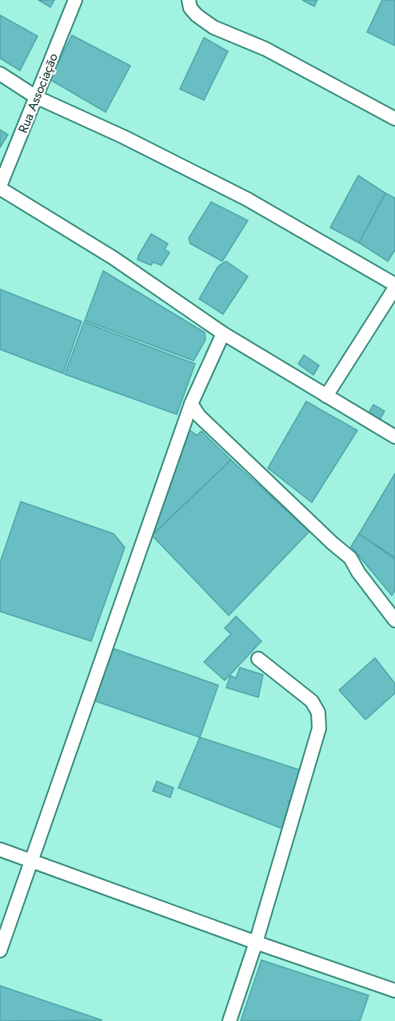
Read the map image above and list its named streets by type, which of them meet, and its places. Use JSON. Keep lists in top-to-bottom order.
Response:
{
  "streets": {
    "street": ["Rua Associação"]
  }
}
